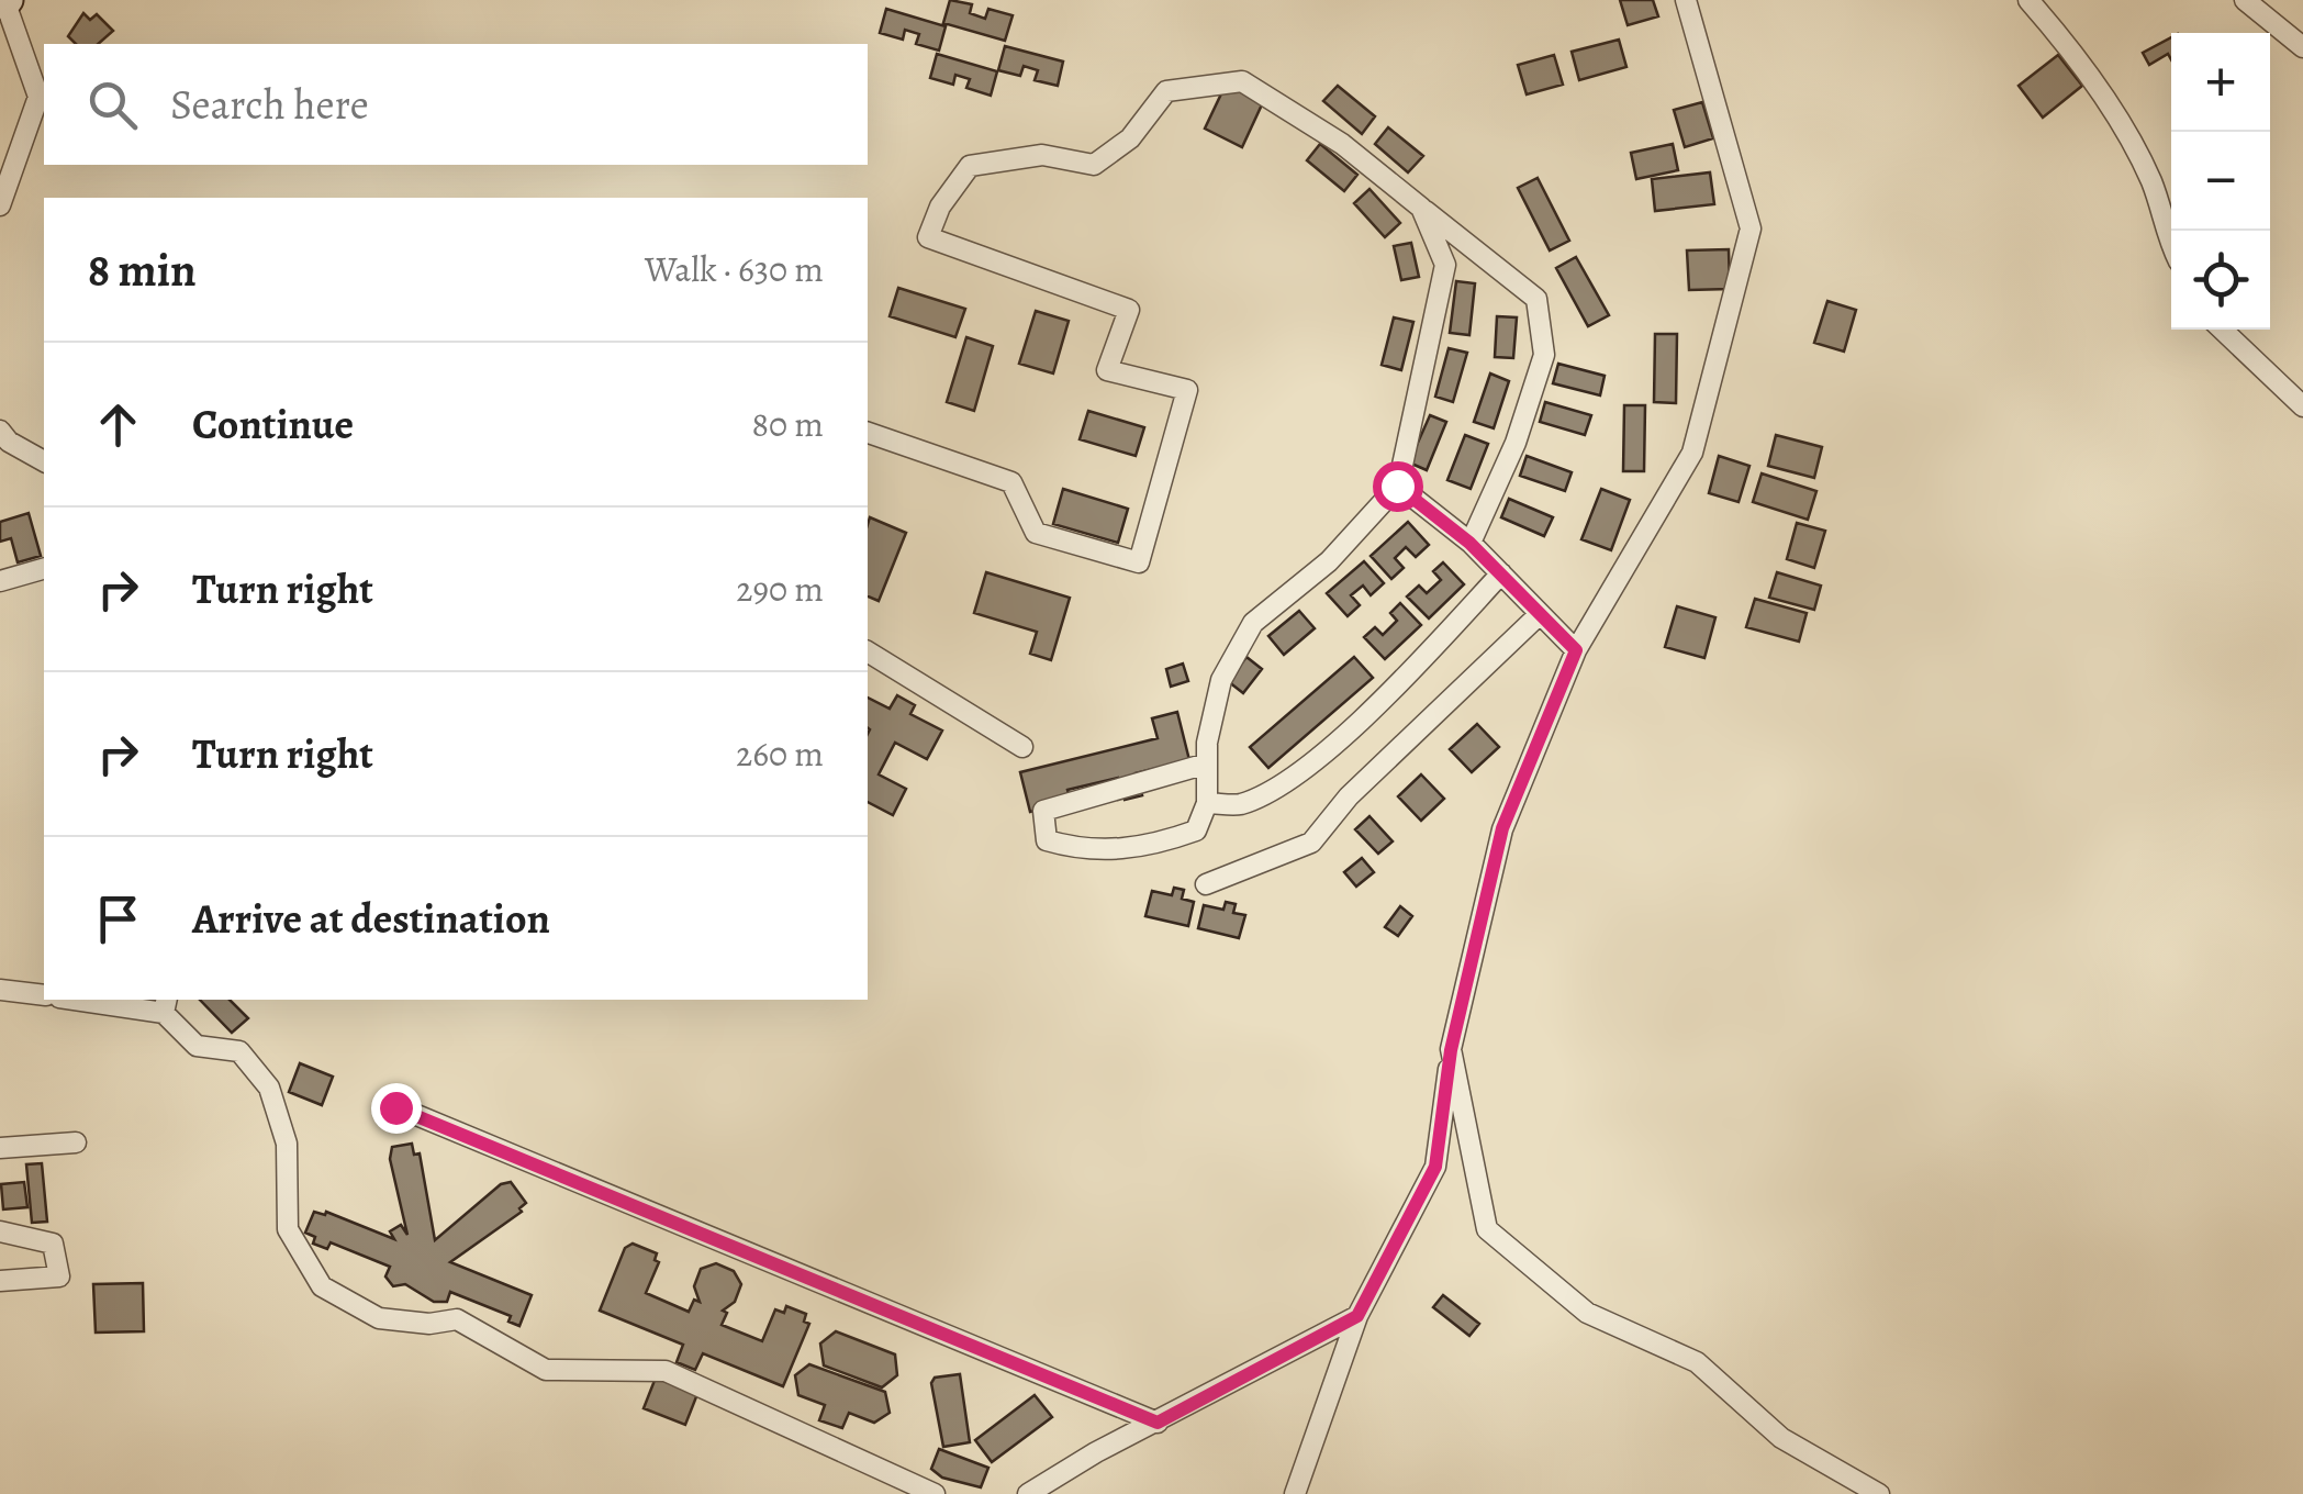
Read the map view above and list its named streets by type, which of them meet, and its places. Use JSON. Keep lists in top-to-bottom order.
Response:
{
  "page": {
    "map_buttons": ["+", "−"],
    "search": "Search here",
    "heading": ["8 min", "Walk · 630 m"],
    "list": [
      ["Continue", "80 m"],
      ["Turn right", "290 m"],
      ["Turn right", "260 m"],
      "Arrive at destination"
    ]
  }
}
